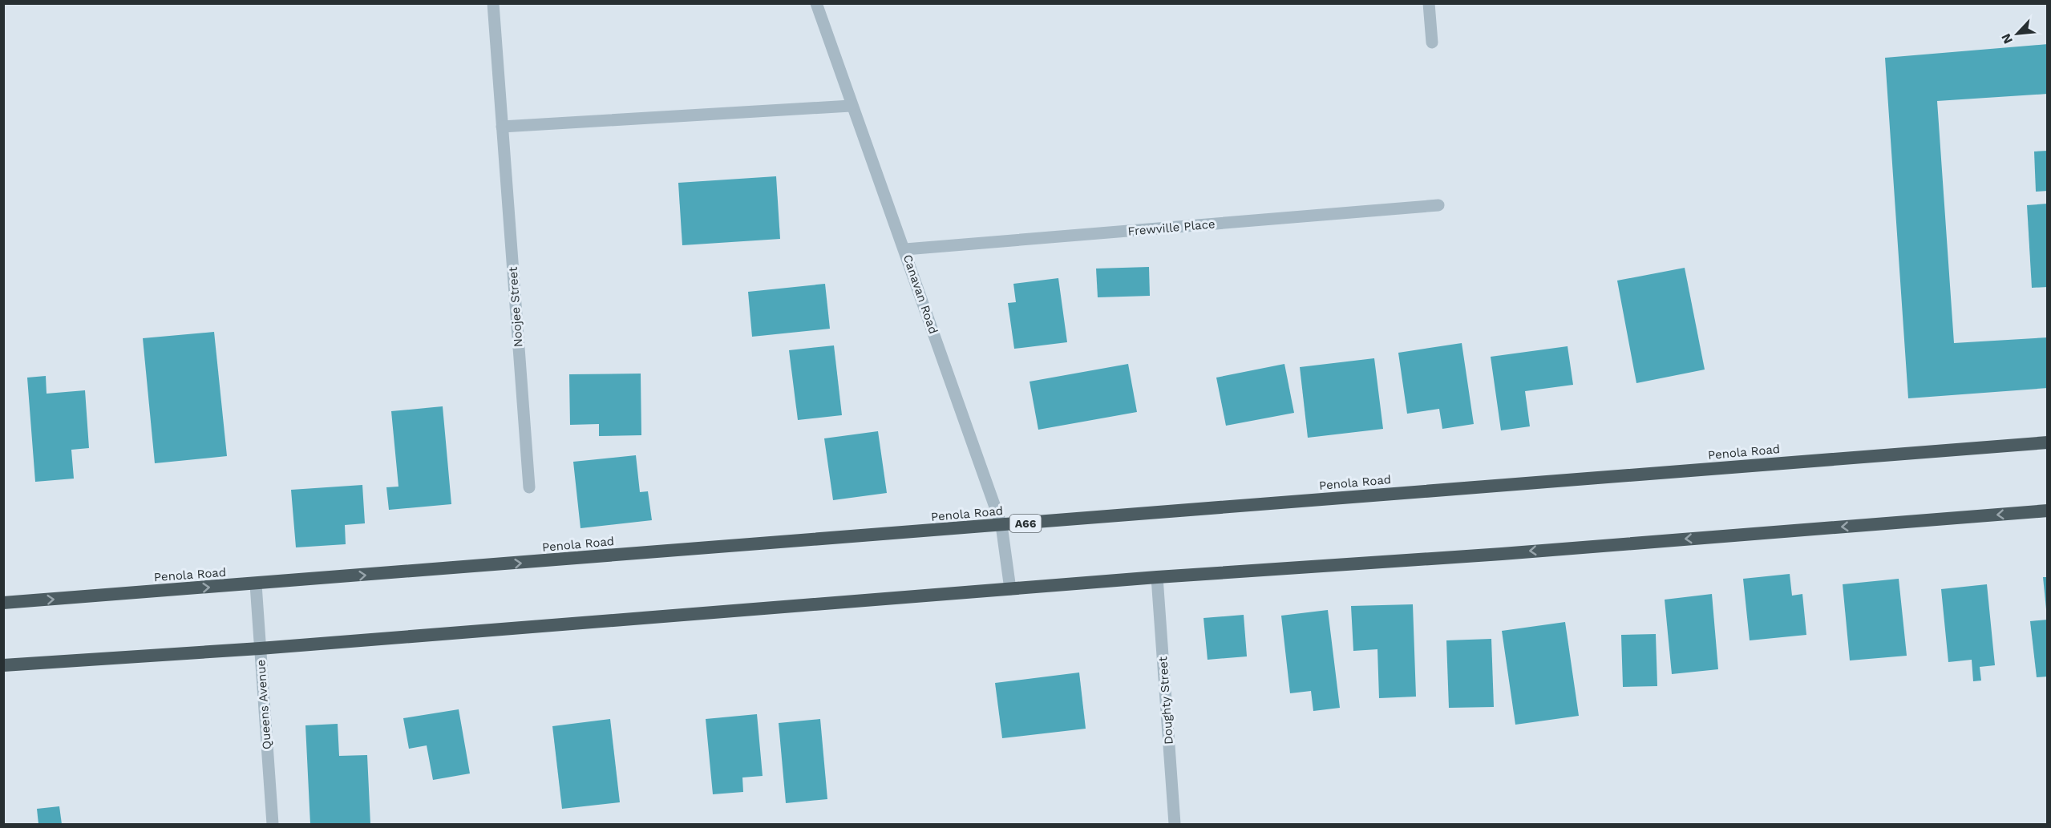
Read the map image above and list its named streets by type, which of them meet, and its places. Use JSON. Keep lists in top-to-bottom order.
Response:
{
  "streets": {
    "highway": ["Penola Road", "A66"],
    "street": [
      "Frewville Place",
      "Canavan Road",
      "Noojee Street",
      "Doughty Street",
      "Queens Avenue"
    ]
  },
  "crossings": [
    ["Frewville Place", "Canavan Road"],
    ["Canavan Road", "Penola Road"],
    ["Penola Road", "Queens Avenue"]
  ],
  "north": "bottom left"
}
